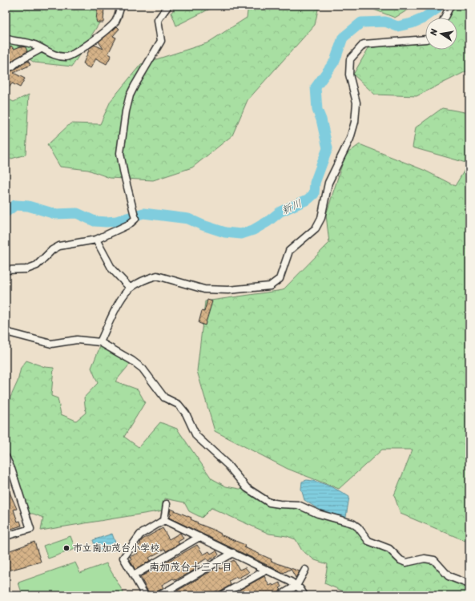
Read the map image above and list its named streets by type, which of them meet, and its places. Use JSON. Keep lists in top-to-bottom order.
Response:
{
  "districts": ["南加茂台十三丁目"],
  "water": ["新川"],
  "places": ["市立南加茂台小学校"],
  "north": "left"
}
